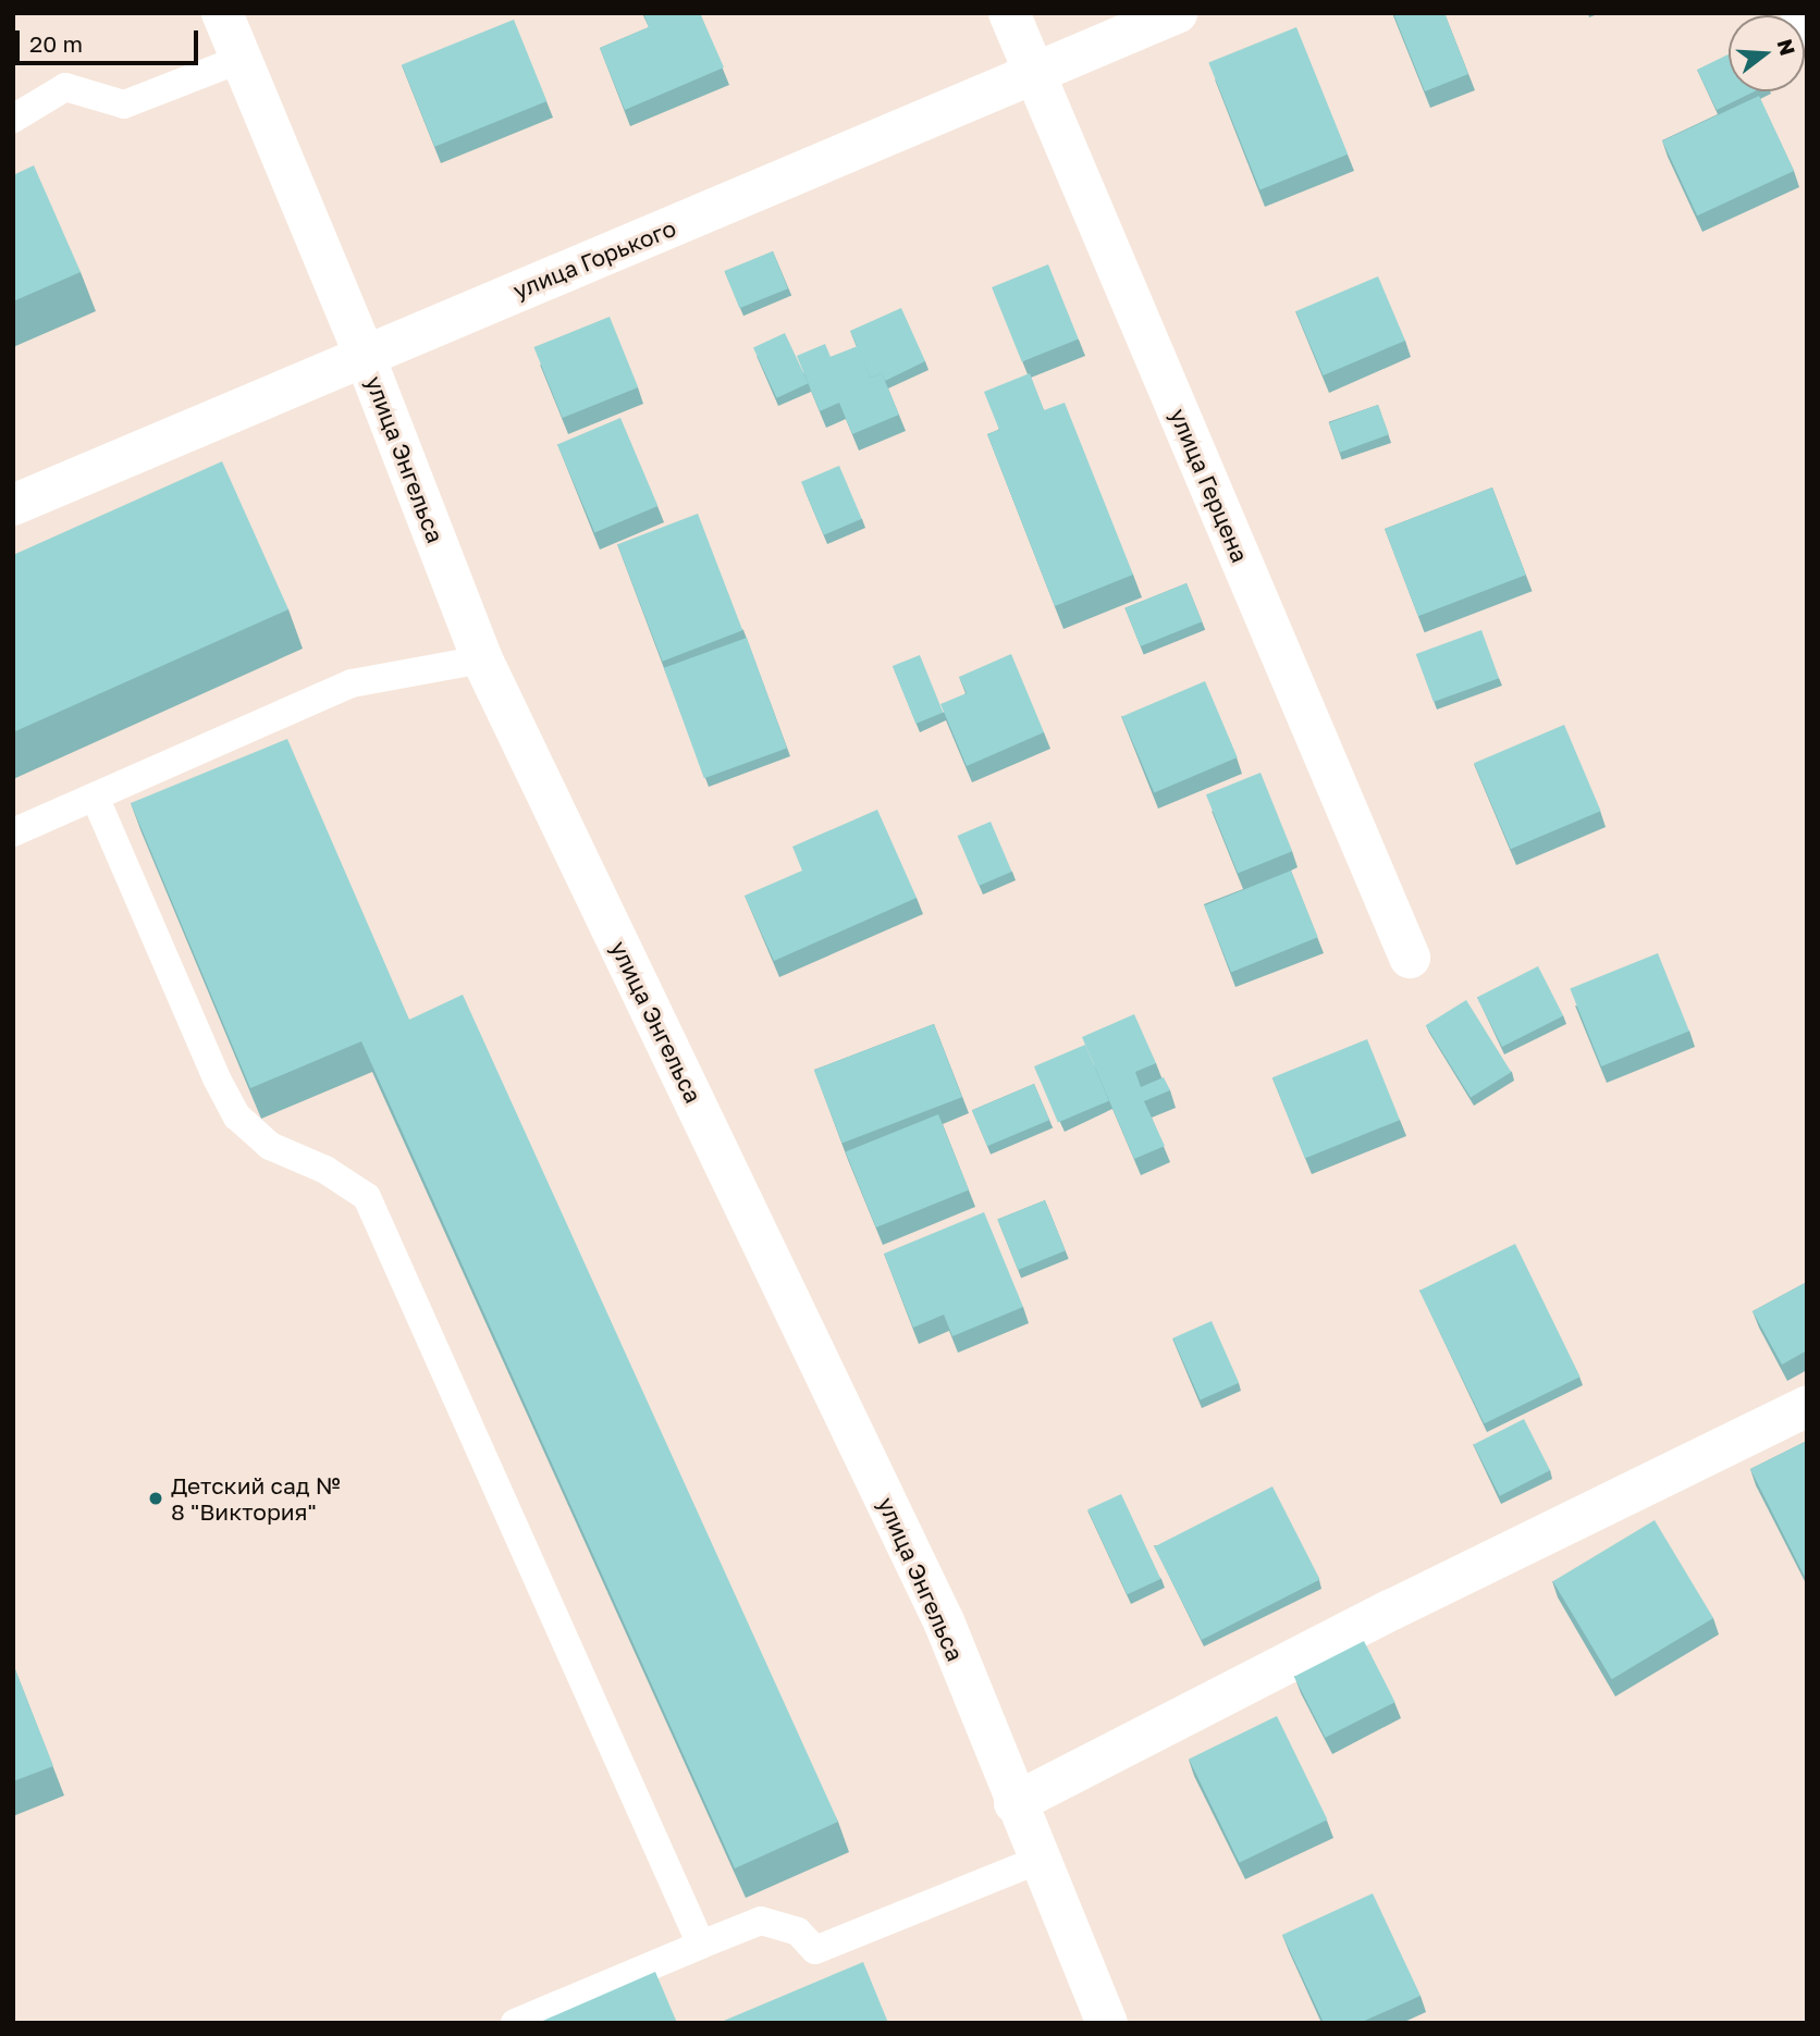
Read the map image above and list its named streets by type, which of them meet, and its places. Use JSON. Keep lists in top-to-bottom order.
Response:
{
  "streets": {
    "street": ["улица Горького", "улица Энгельса", "улица Герцена"]
  },
  "crossings": [
    ["улица Горького", "улица Энгельса"],
    ["улица Горького", "улица Герцена"]
  ],
  "places": ["Детский сад № 8 \"Виктория\""],
  "scale_bar": "20 m",
  "north": "right"
}
